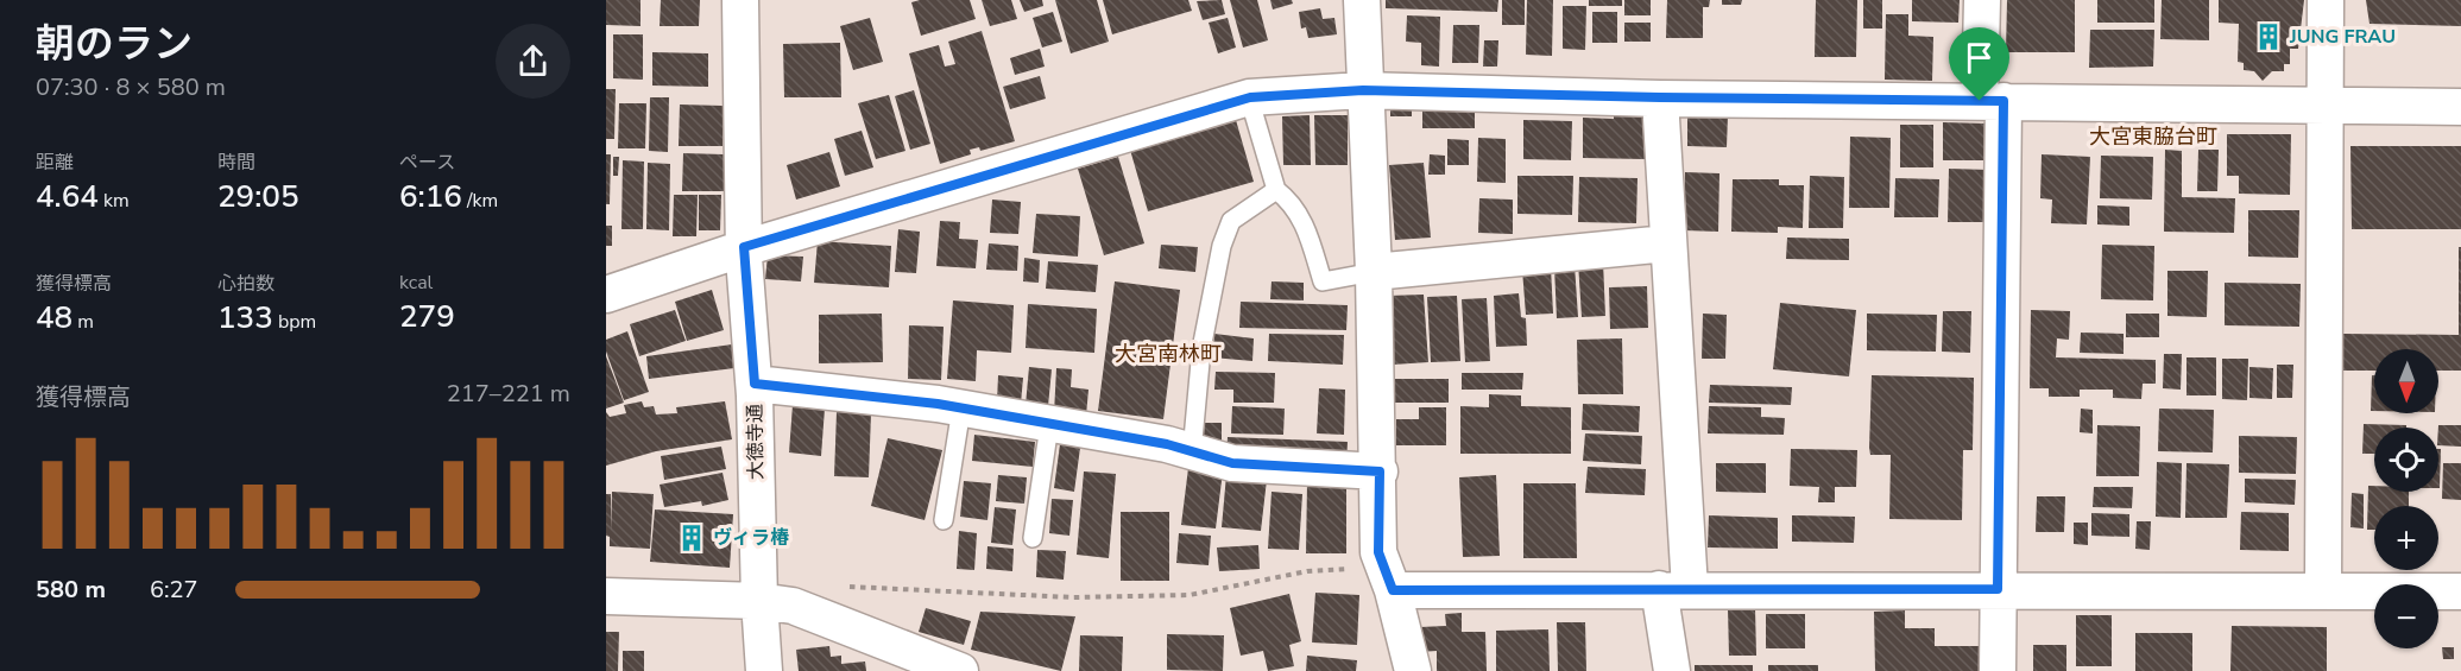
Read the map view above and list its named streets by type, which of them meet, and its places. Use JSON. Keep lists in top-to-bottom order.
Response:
{
  "streets": {
    "street": ["大徳寺通"]
  },
  "districts": ["大宮東脇台町", "大宮南林町"],
  "places": {
    "building": ["JUNG FRAU", "ヴィラ椿"]
  },
  "north": "bottom",
  "page": {
    "heading": ["朝のラン", "07:30 · 8 × 580 m"],
    "stats": [
      ["距離", "4.64 km"],
      ["時間", "29:05"],
      ["ペース", "6:16 /km"],
      ["獲得標高", "48 m"],
      ["心拍数", "133 bpm"],
      ["kcal", "279"]
    ],
    "map_buttons": ["+", "−"],
    "chart": ["獲得標高", "217–221 m"],
    "list": [
      {
        "name": "580 m",
        "note": "6:27"
      }
    ]
  }
}
